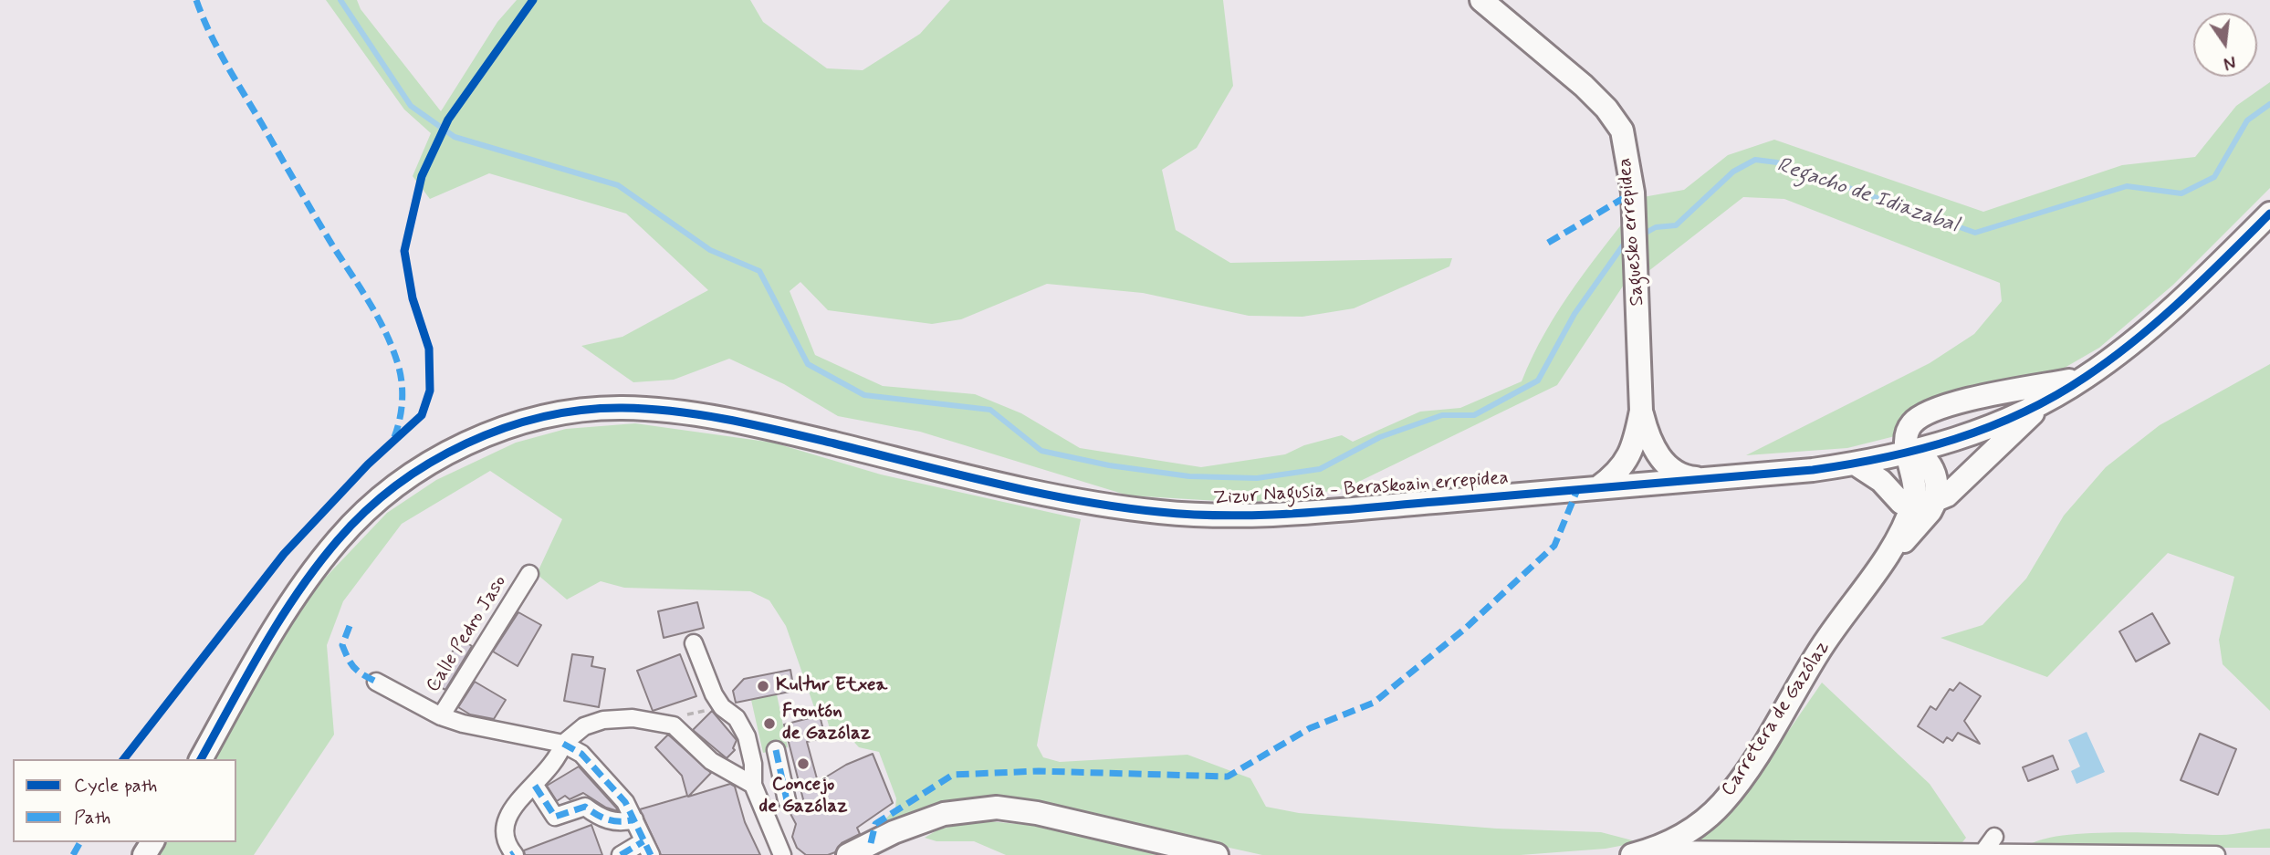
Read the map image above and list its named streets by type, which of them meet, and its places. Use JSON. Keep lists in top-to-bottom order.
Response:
{
  "streets": {
    "street": [
      "Saguesko errepidea",
      "Zizur Nagusia - Beraskoain errepidea",
      "Calle Pedro Jaso",
      "Carretera de Gazólaz"
    ]
  },
  "water": ["Regacho de Idiazabal"],
  "places": ["Kultur Etxea", "Frontón de Gazólaz", "Concejo de Gazólaz"],
  "legend": ["Cycle path", "Path"],
  "north": "bottom"
}
